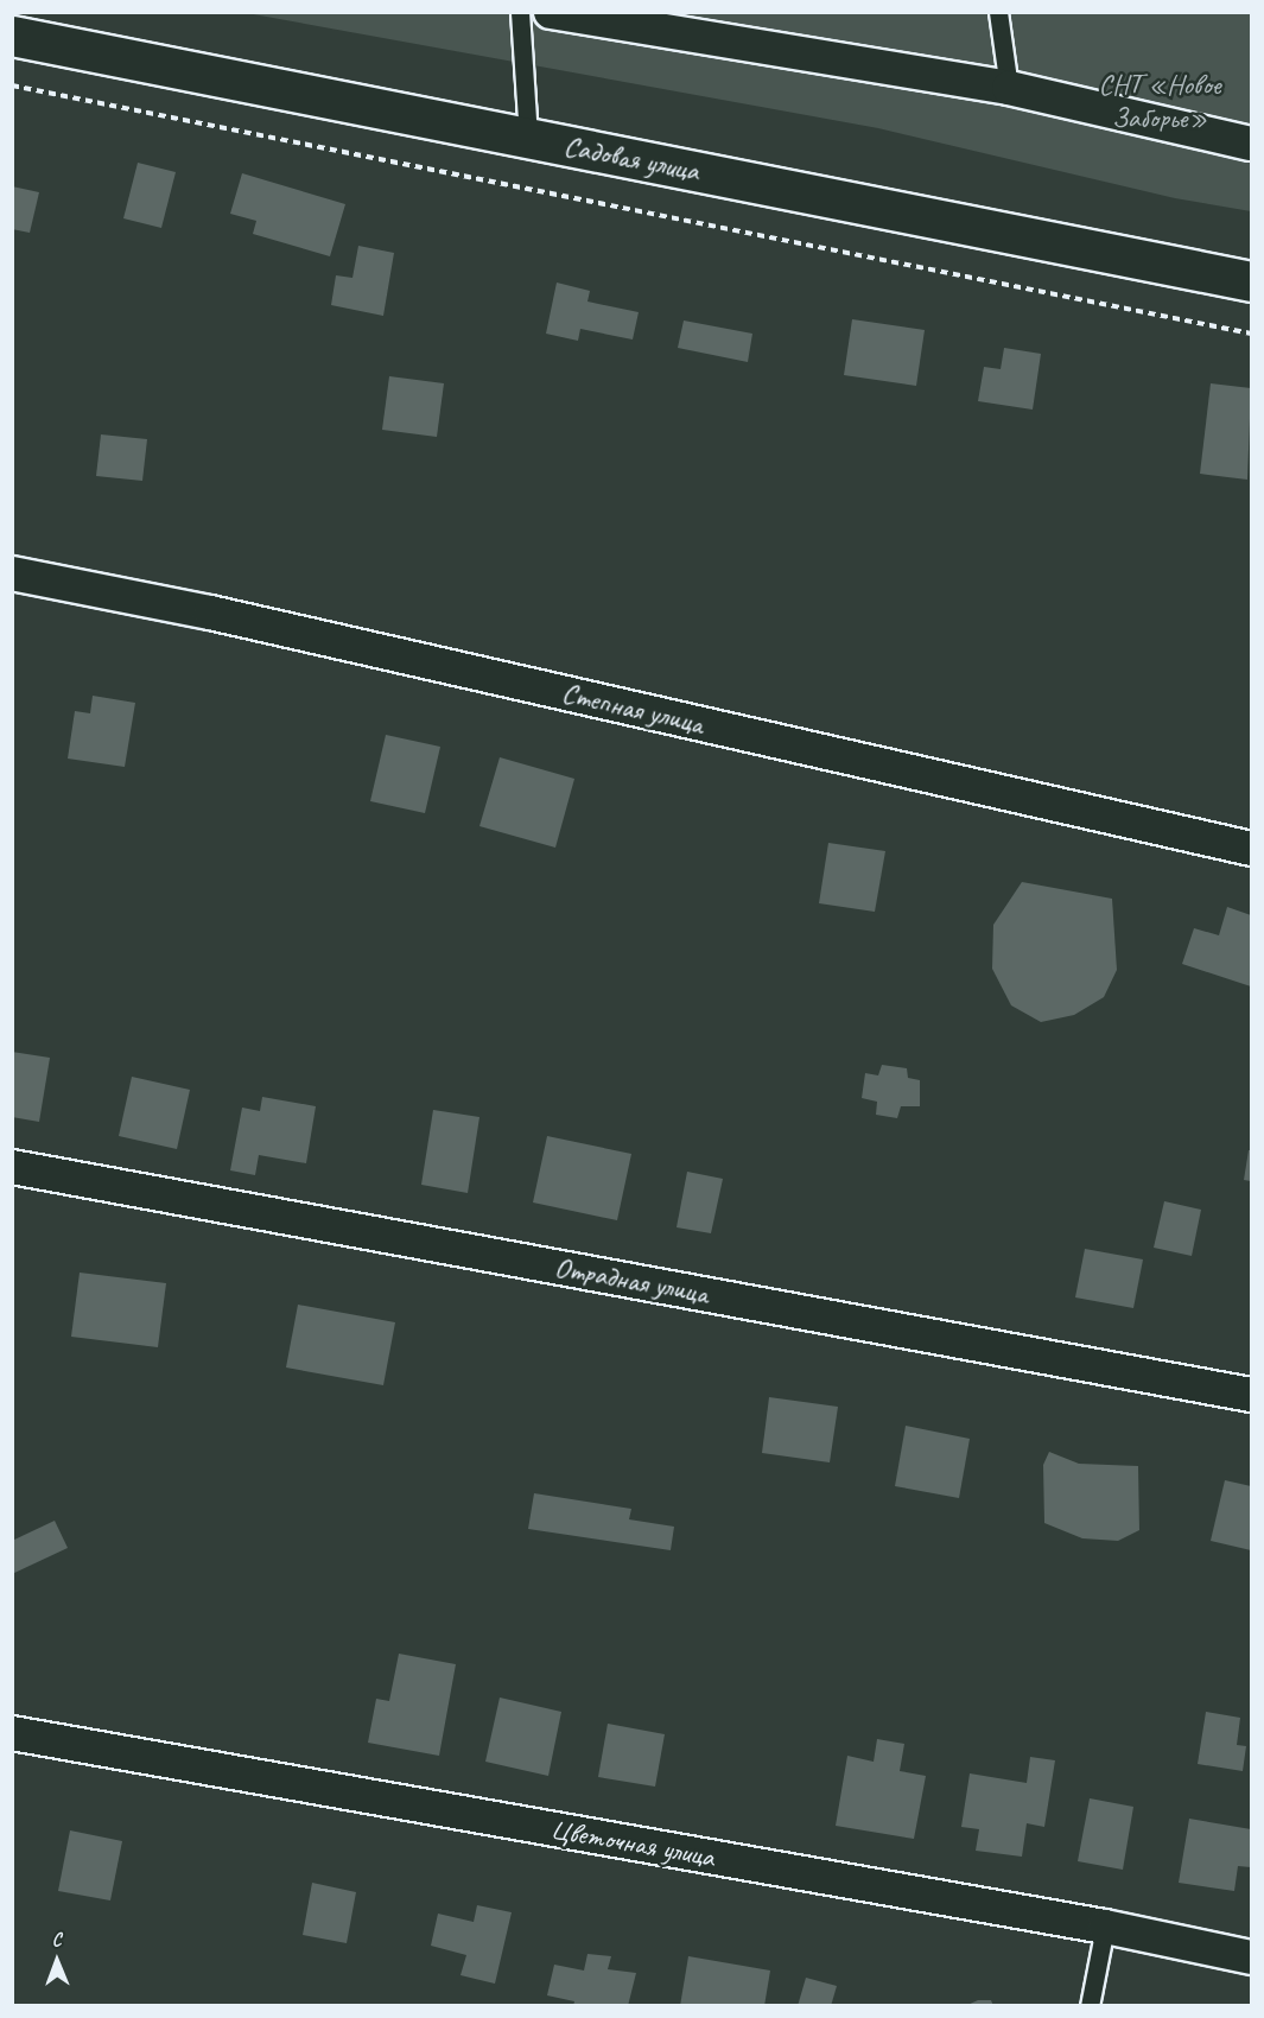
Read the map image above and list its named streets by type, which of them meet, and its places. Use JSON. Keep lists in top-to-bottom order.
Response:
{
  "streets": {
    "main road": ["Садовая улица"],
    "street": ["Степная улица", "Отрадная улица", "Цветочная улица"]
  },
  "parks": ["СНТ «Новое Заборье»"],
  "north": "top"
}
